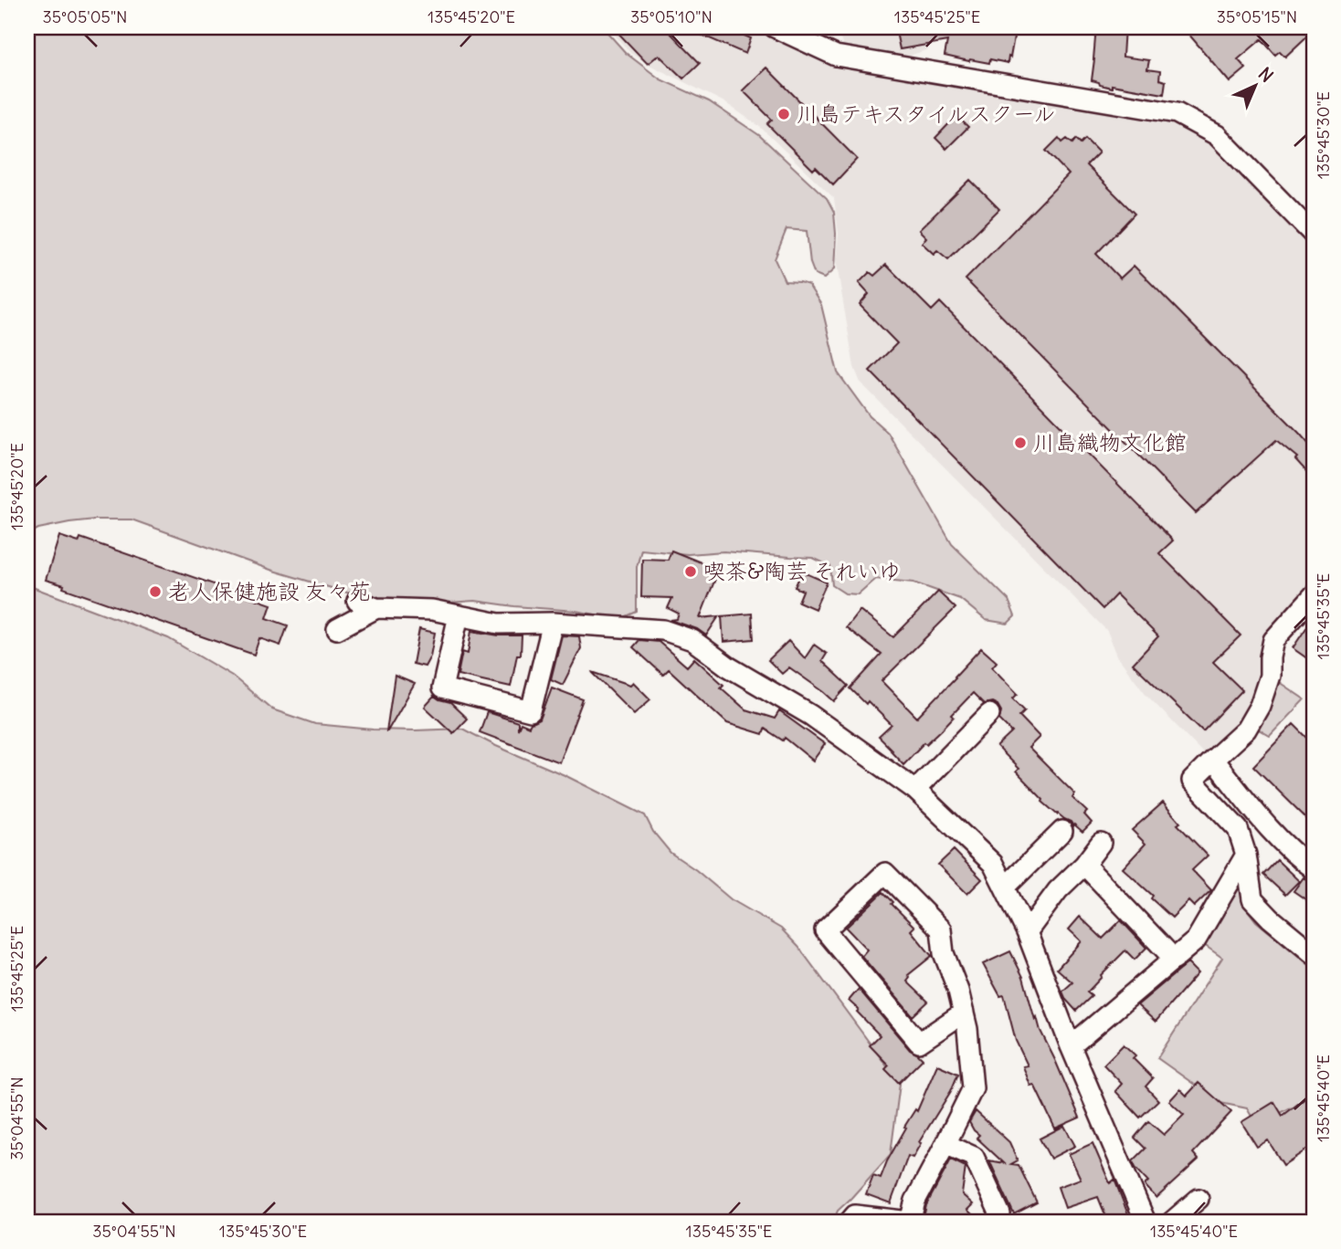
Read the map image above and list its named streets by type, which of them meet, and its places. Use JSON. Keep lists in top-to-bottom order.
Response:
{
  "places": [
    "川島テキスタイルスクール",
    "川島織物文化館",
    "喫茶&陶芸 それいゆ",
    "老人保健施設 友々苑"
  ],
  "north": "top right",
  "coordinates": [
    "35°05'05\"N",
    "135°45'20\"E",
    "35°05'10\"N",
    "135°45'25\"E",
    "35°05'15\"N",
    "135°45'30\"E",
    "135°45'35\"E",
    "135°45'40\"E",
    "35°04'55\"N"
  ]
}
